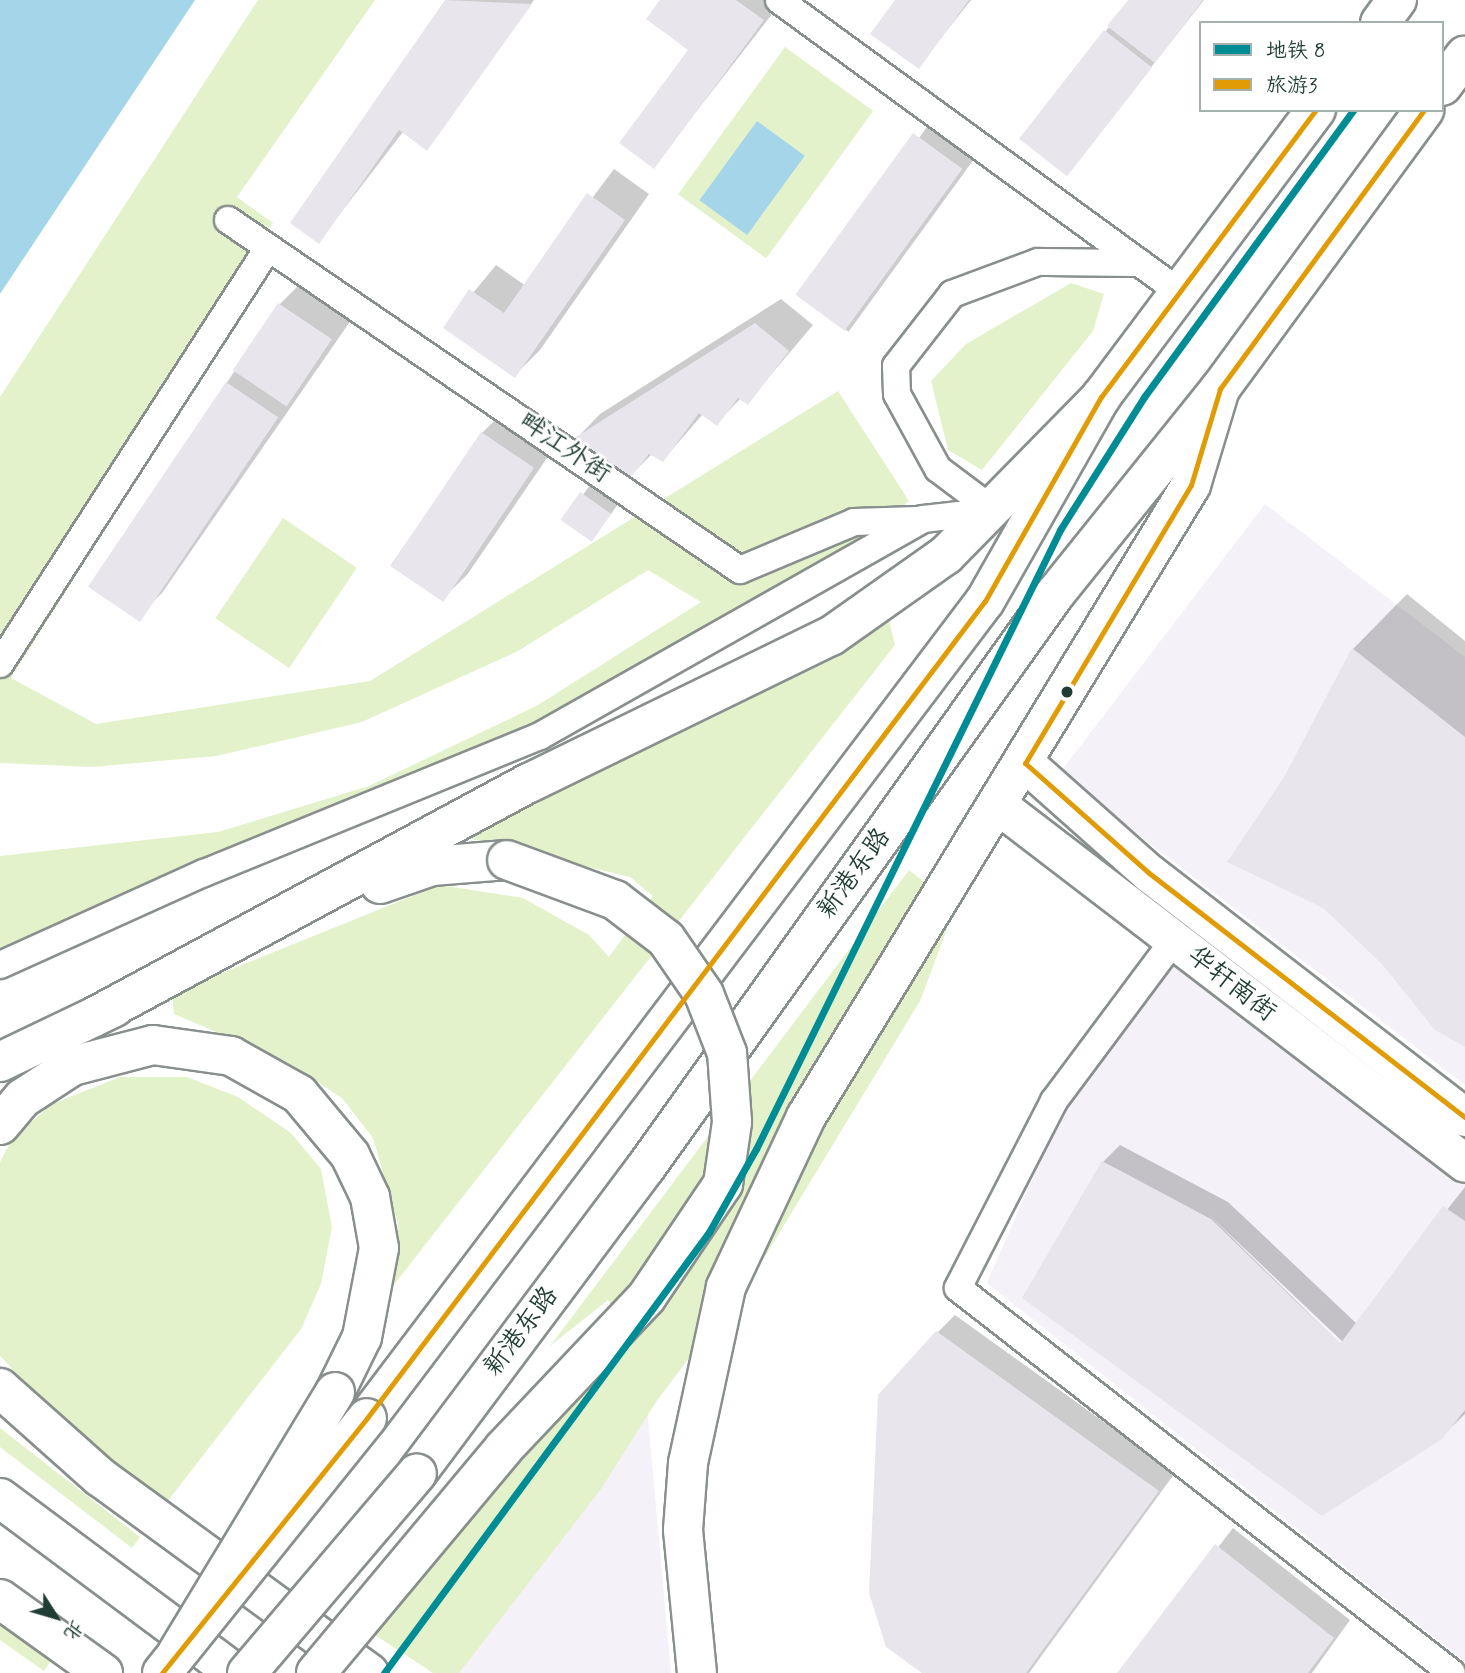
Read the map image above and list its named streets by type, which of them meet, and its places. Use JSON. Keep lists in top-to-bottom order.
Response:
{
  "streets": {
    "main road": ["新港东路"],
    "street": ["畔江外街", "华轩南街"]
  },
  "lines": ["metro line 8", "transit line 旅游3"],
  "legend": ["地铁 8", "旅游3"],
  "north": "bottom right"
}
